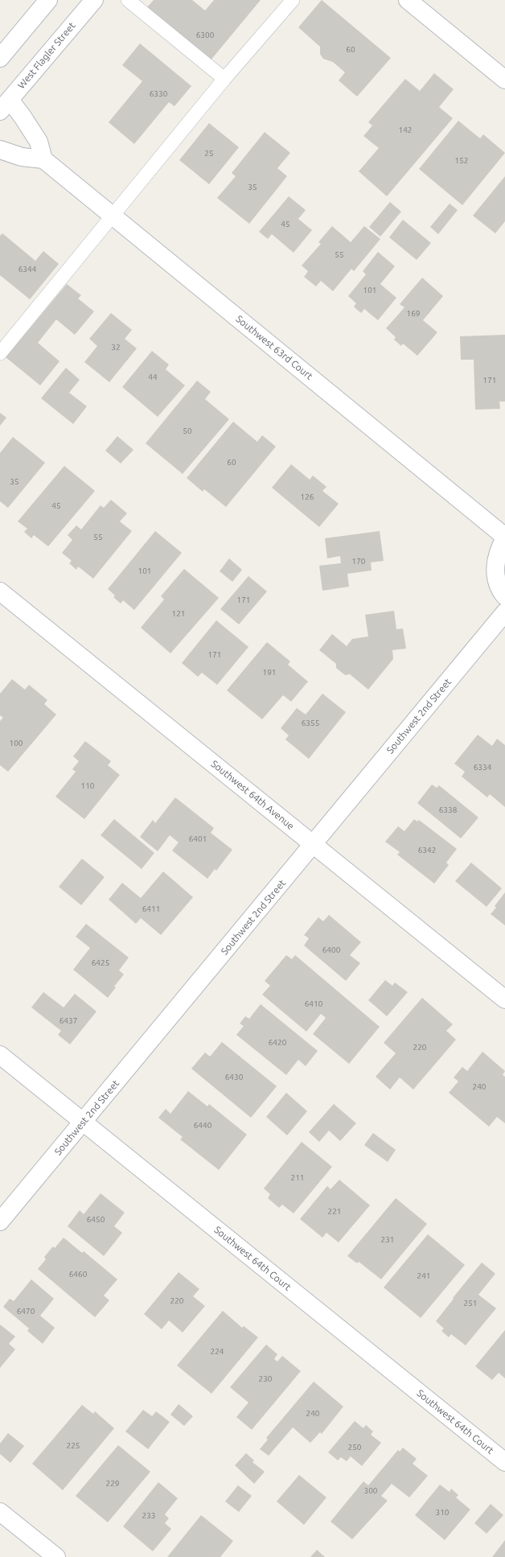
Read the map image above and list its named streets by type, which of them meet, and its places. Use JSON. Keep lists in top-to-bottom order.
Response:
{
  "streets": {
    "street": [
      "West Flagler Street",
      "Southwest 63rd Court",
      "Southwest 2nd Street",
      "Southwest 64th Avenue",
      "Southwest 64th Court"
    ]
  },
  "crossings": [
    ["Southwest 2nd Street", "Southwest 64th Avenue"],
    ["Southwest 2nd Street", "Southwest 64th Court"]
  ],
  "house_numbers": [
    "6300",
    "60",
    "6330",
    "142",
    "25",
    "152",
    "35",
    "45",
    "55",
    "6344",
    "101",
    "169",
    "32",
    "44",
    "171",
    "50",
    "60",
    "35",
    "126",
    "45",
    "55",
    "170",
    "101",
    "171",
    "121",
    "171",
    "191",
    "6355",
    "100",
    "6334",
    "110",
    "6338",
    "6401",
    "6342",
    "6411",
    "6400",
    "6425",
    "6410",
    "6437",
    "6420",
    "220",
    "6430",
    "240",
    "6440",
    "211",
    "221",
    "6450",
    "231",
    "6460",
    "241",
    "220",
    "251",
    "6470",
    "224",
    "230",
    "240",
    "225",
    "250",
    "229",
    "300",
    "310",
    "233"
  ]
}
